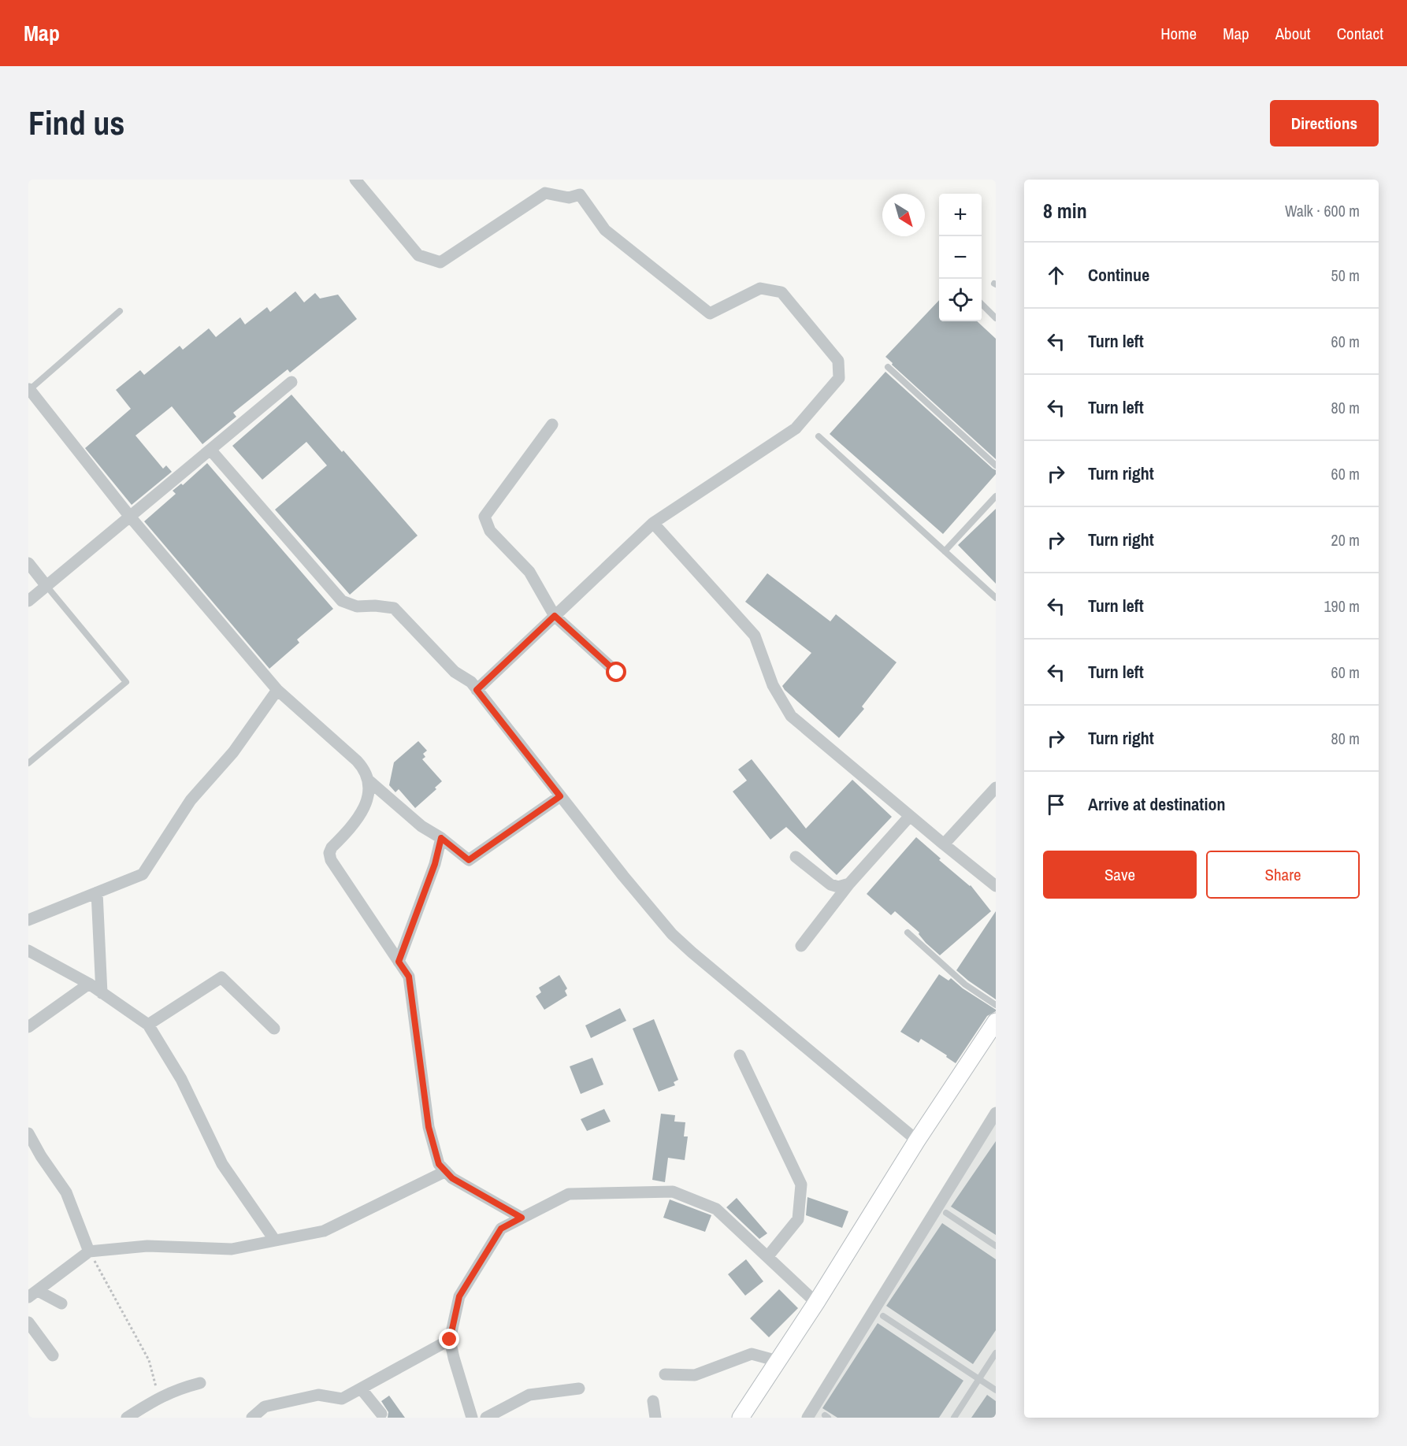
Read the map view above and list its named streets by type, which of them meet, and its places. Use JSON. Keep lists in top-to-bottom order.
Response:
{
  "north": "bottom right",
  "page": {
    "header": "Map",
    "nav": [
      "Home",
      "Map",
      "About",
      "Contact"
    ],
    "buttons": [
      "Directions",
      ["Save", "Share"]
    ],
    "title": "Find us",
    "heading": ["8 min", "Walk · 600 m"],
    "map_buttons": ["+", "−"],
    "list": [
      ["Continue", "50 m"],
      ["Turn left", "60 m"],
      ["Turn left", "80 m"],
      ["Turn right", "60 m"],
      ["Turn right", "20 m"],
      ["Turn left", "190 m"],
      ["Turn left", "60 m"],
      ["Turn right", "80 m"],
      "Arrive at destination"
    ]
  }
}
